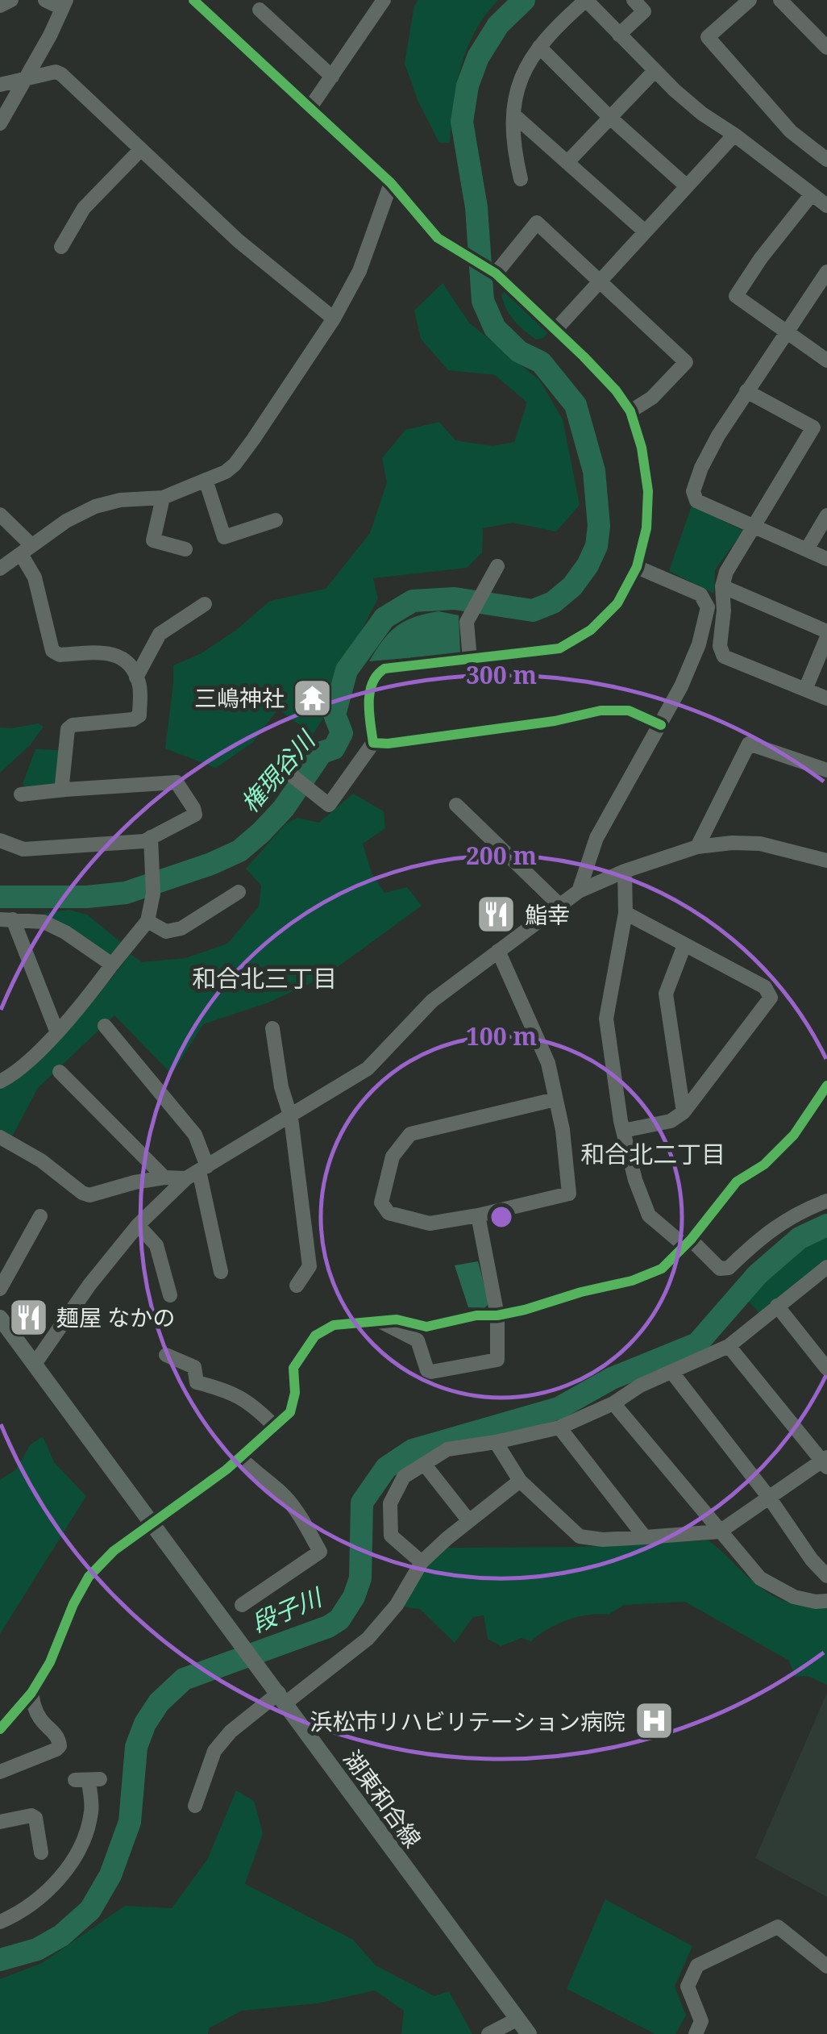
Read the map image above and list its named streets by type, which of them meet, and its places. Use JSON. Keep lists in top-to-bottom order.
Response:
{
  "streets": {
    "main road": ["湖東和合線"]
  },
  "districts": ["和合北三丁目", "和合北二丁目"],
  "water": ["権現谷川", "段子川"],
  "places": {
    "temple": ["三嶋神社"],
    "restaurant": ["鮨幸", "麺屋 なかの"],
    "hospital": ["浜松市リハビリテーション病院"]
  },
  "rings": ["300 m", "200 m", "100 m"]
}
